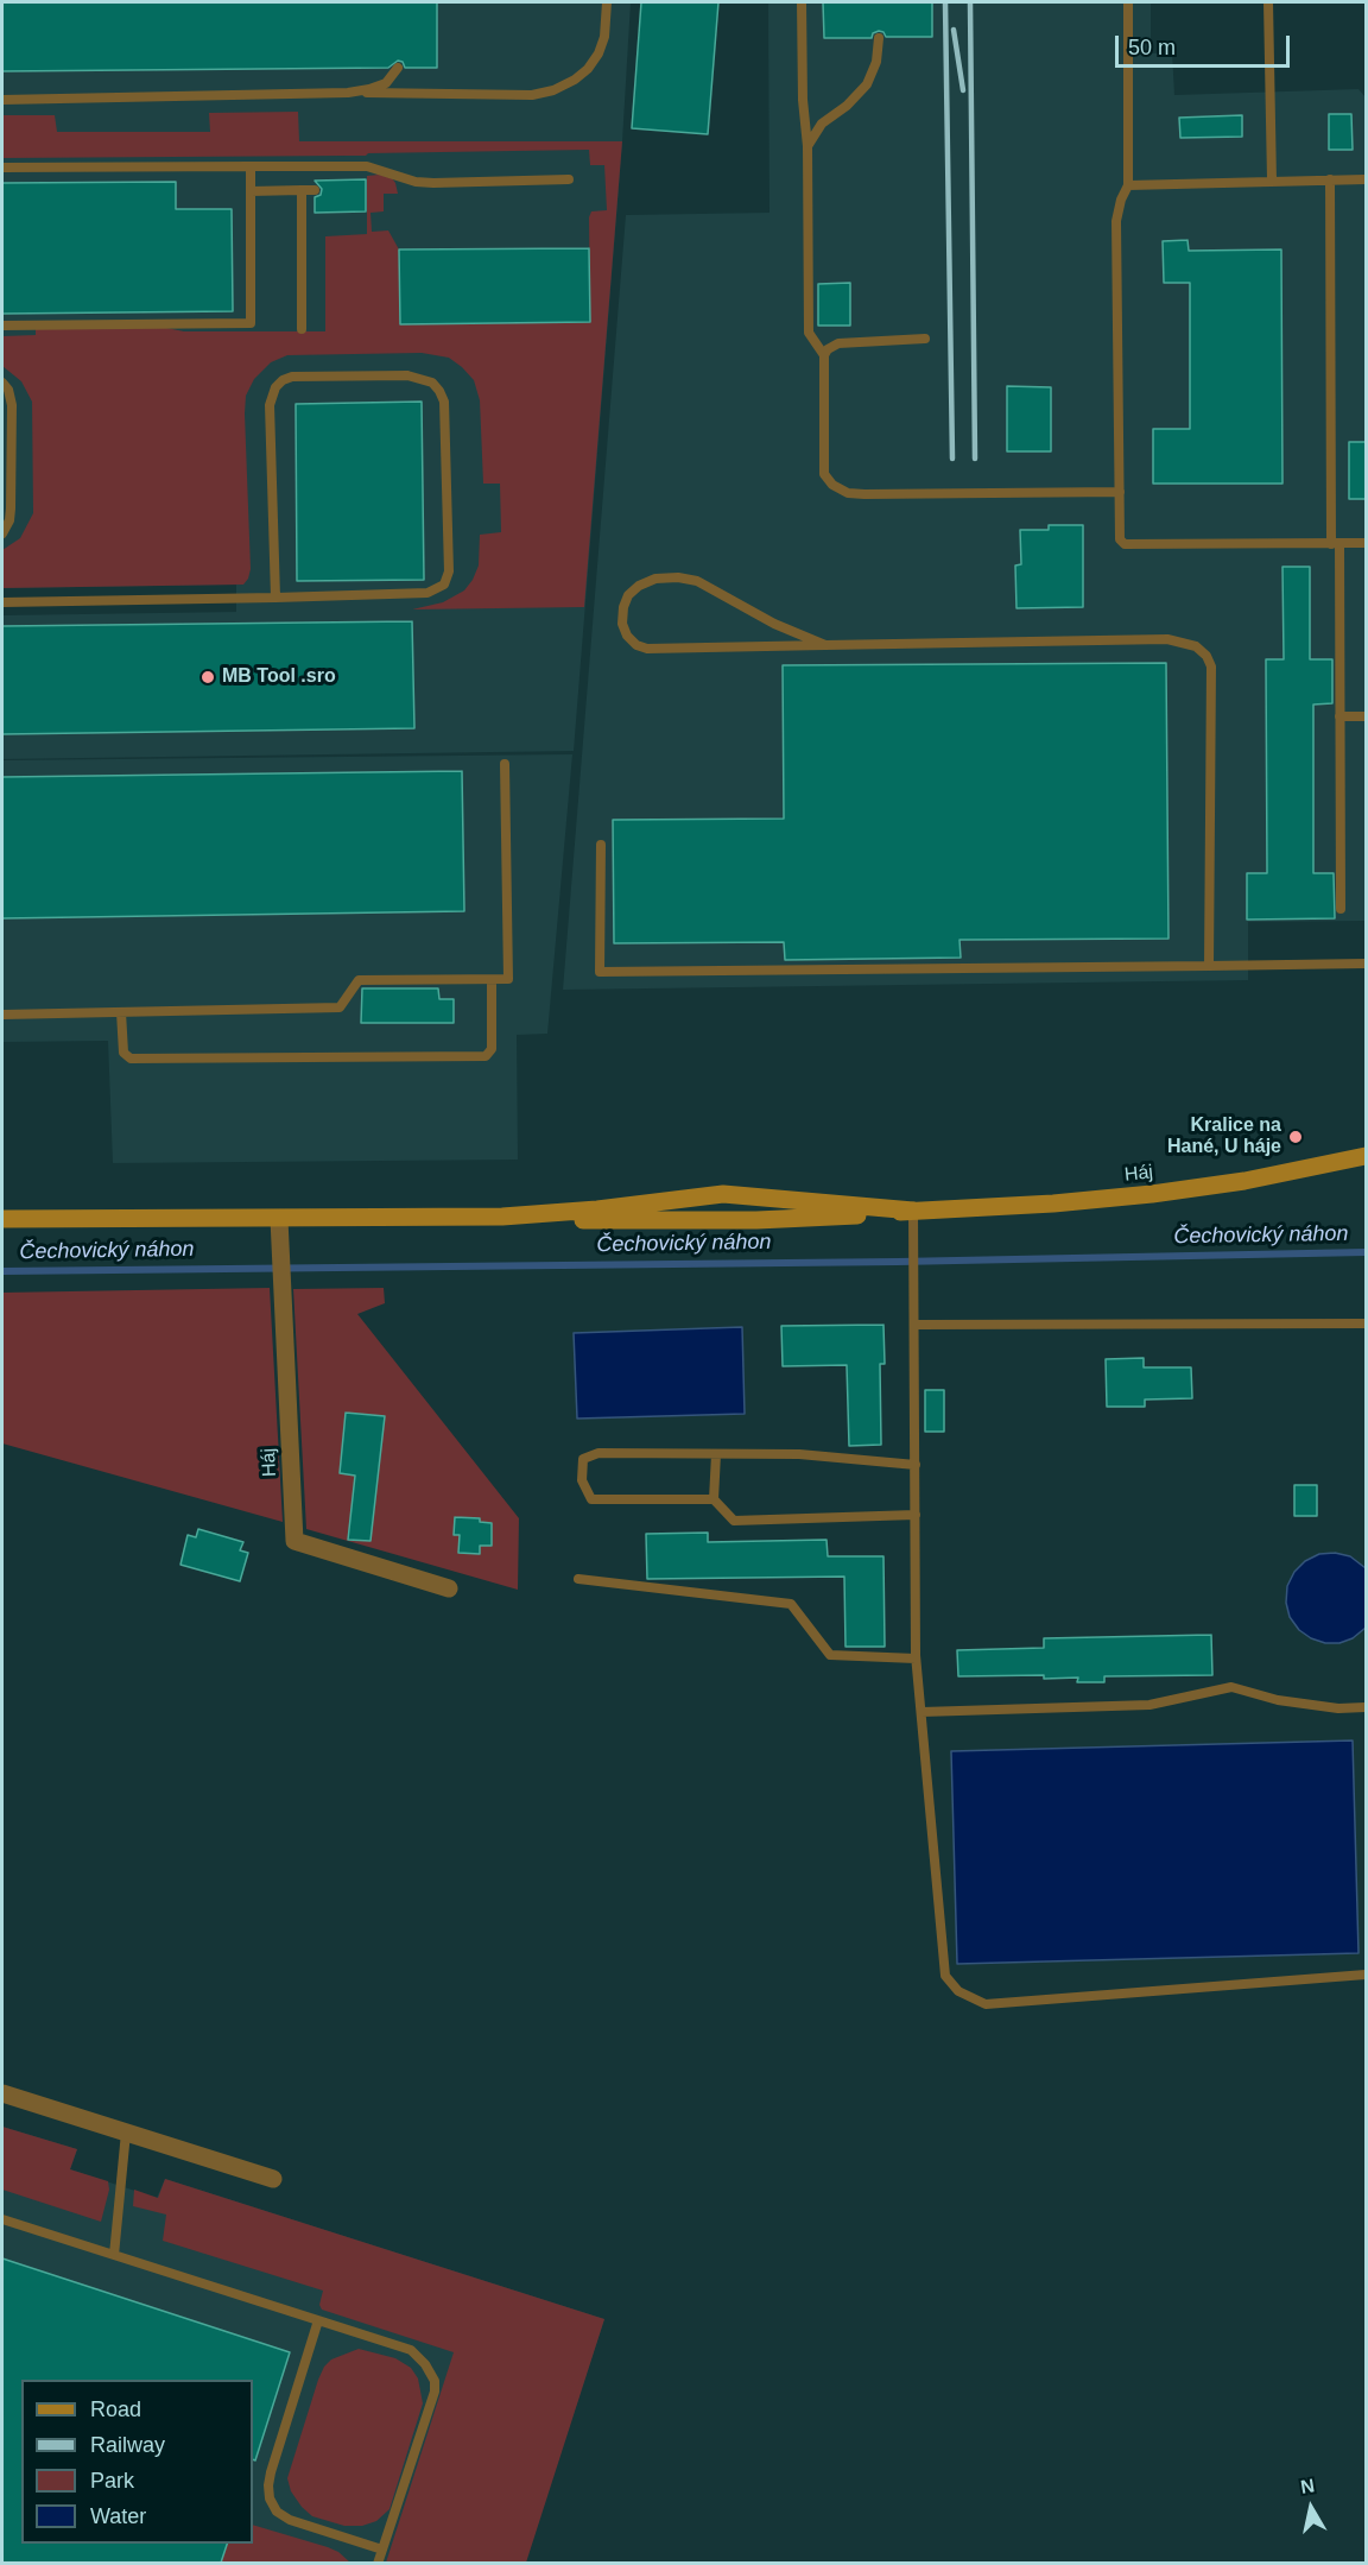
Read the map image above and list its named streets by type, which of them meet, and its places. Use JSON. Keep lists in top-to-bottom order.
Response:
{
  "streets": {
    "main road": ["Háj"]
  },
  "water": ["Čechovický náhon"],
  "places": ["MB Tool .sro", "Kralice na Hané, U háje"],
  "legend": [
    "Road",
    "Railway",
    "Park",
    "Water"
  ],
  "scale_bar": "50 m",
  "north": "top"
}
